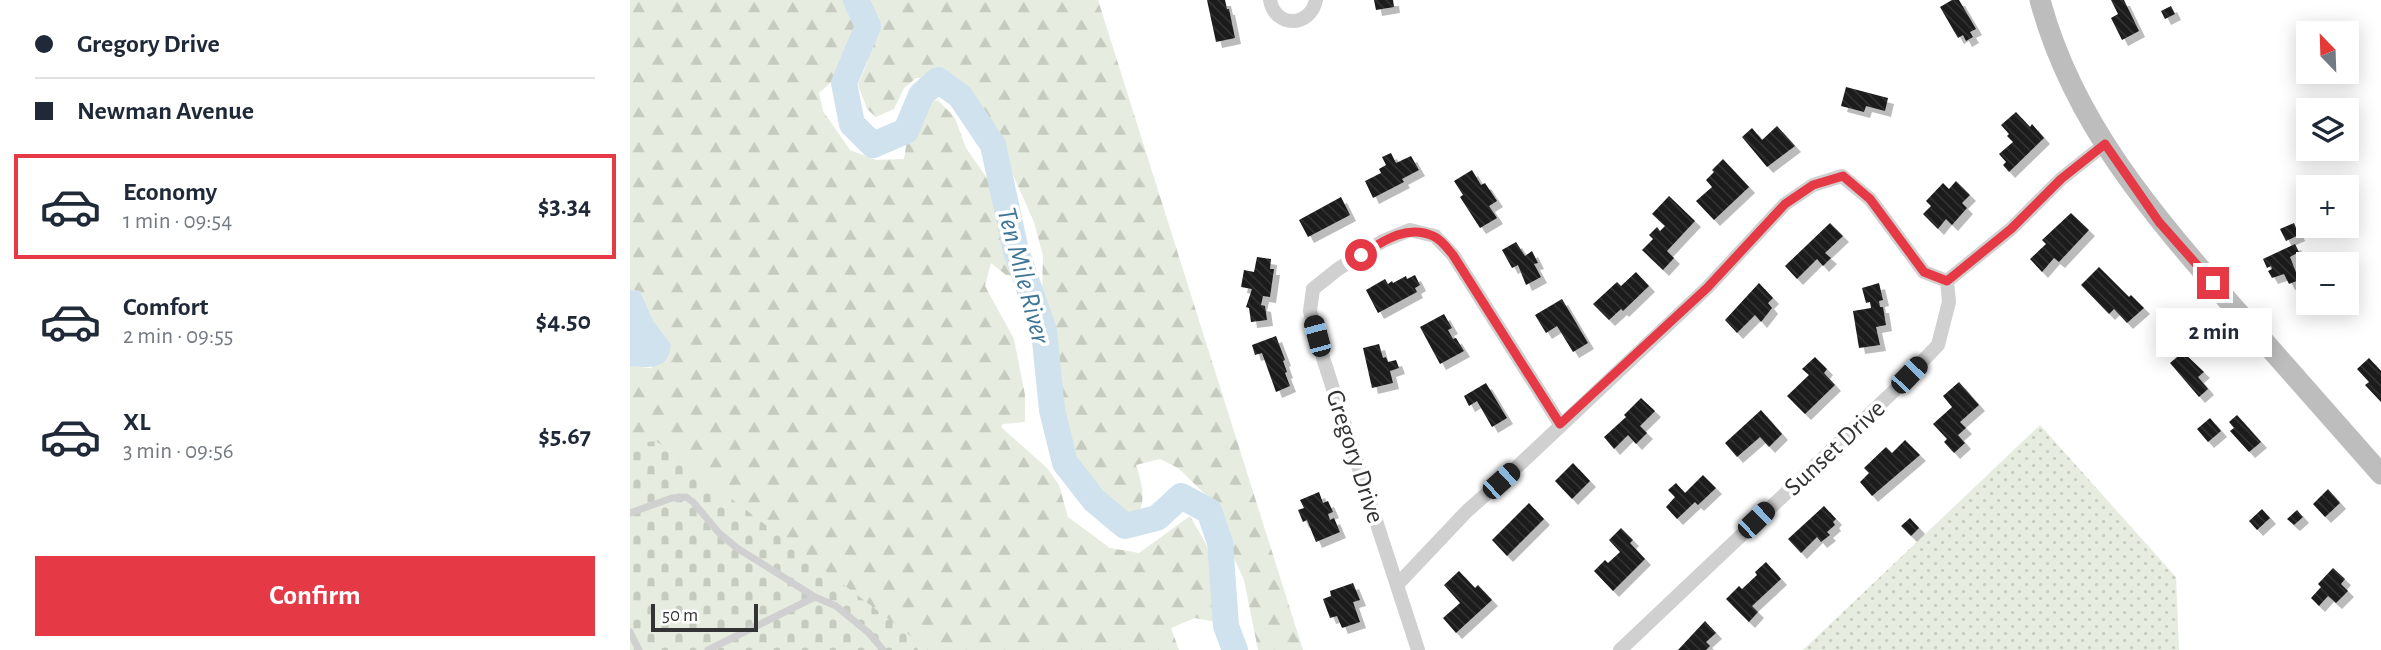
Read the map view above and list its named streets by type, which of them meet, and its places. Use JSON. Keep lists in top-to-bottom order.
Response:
{
  "streets": {
    "street": ["Sunset Drive", "Gregory Drive"]
  },
  "water": ["Ten Mile River"],
  "scale_bar": "50 m",
  "north": "top left",
  "page": {
    "banner": ["Gregory Drive", "Newman Avenue"],
    "map_buttons": ["+", "−"],
    "list": [
      {
        "name": "Economy",
        "note": "1 min · 09:54",
        "value": "$3.34"
      },
      {
        "name": "Comfort",
        "note": "2 min · 09:55",
        "value": "$4.50"
      },
      {
        "name": "XL",
        "note": "3 min · 09:56",
        "value": "$5.67"
      }
    ],
    "bubble": "2 min",
    "buttons": "Confirm",
    "scale": "50 m"
  }
}
